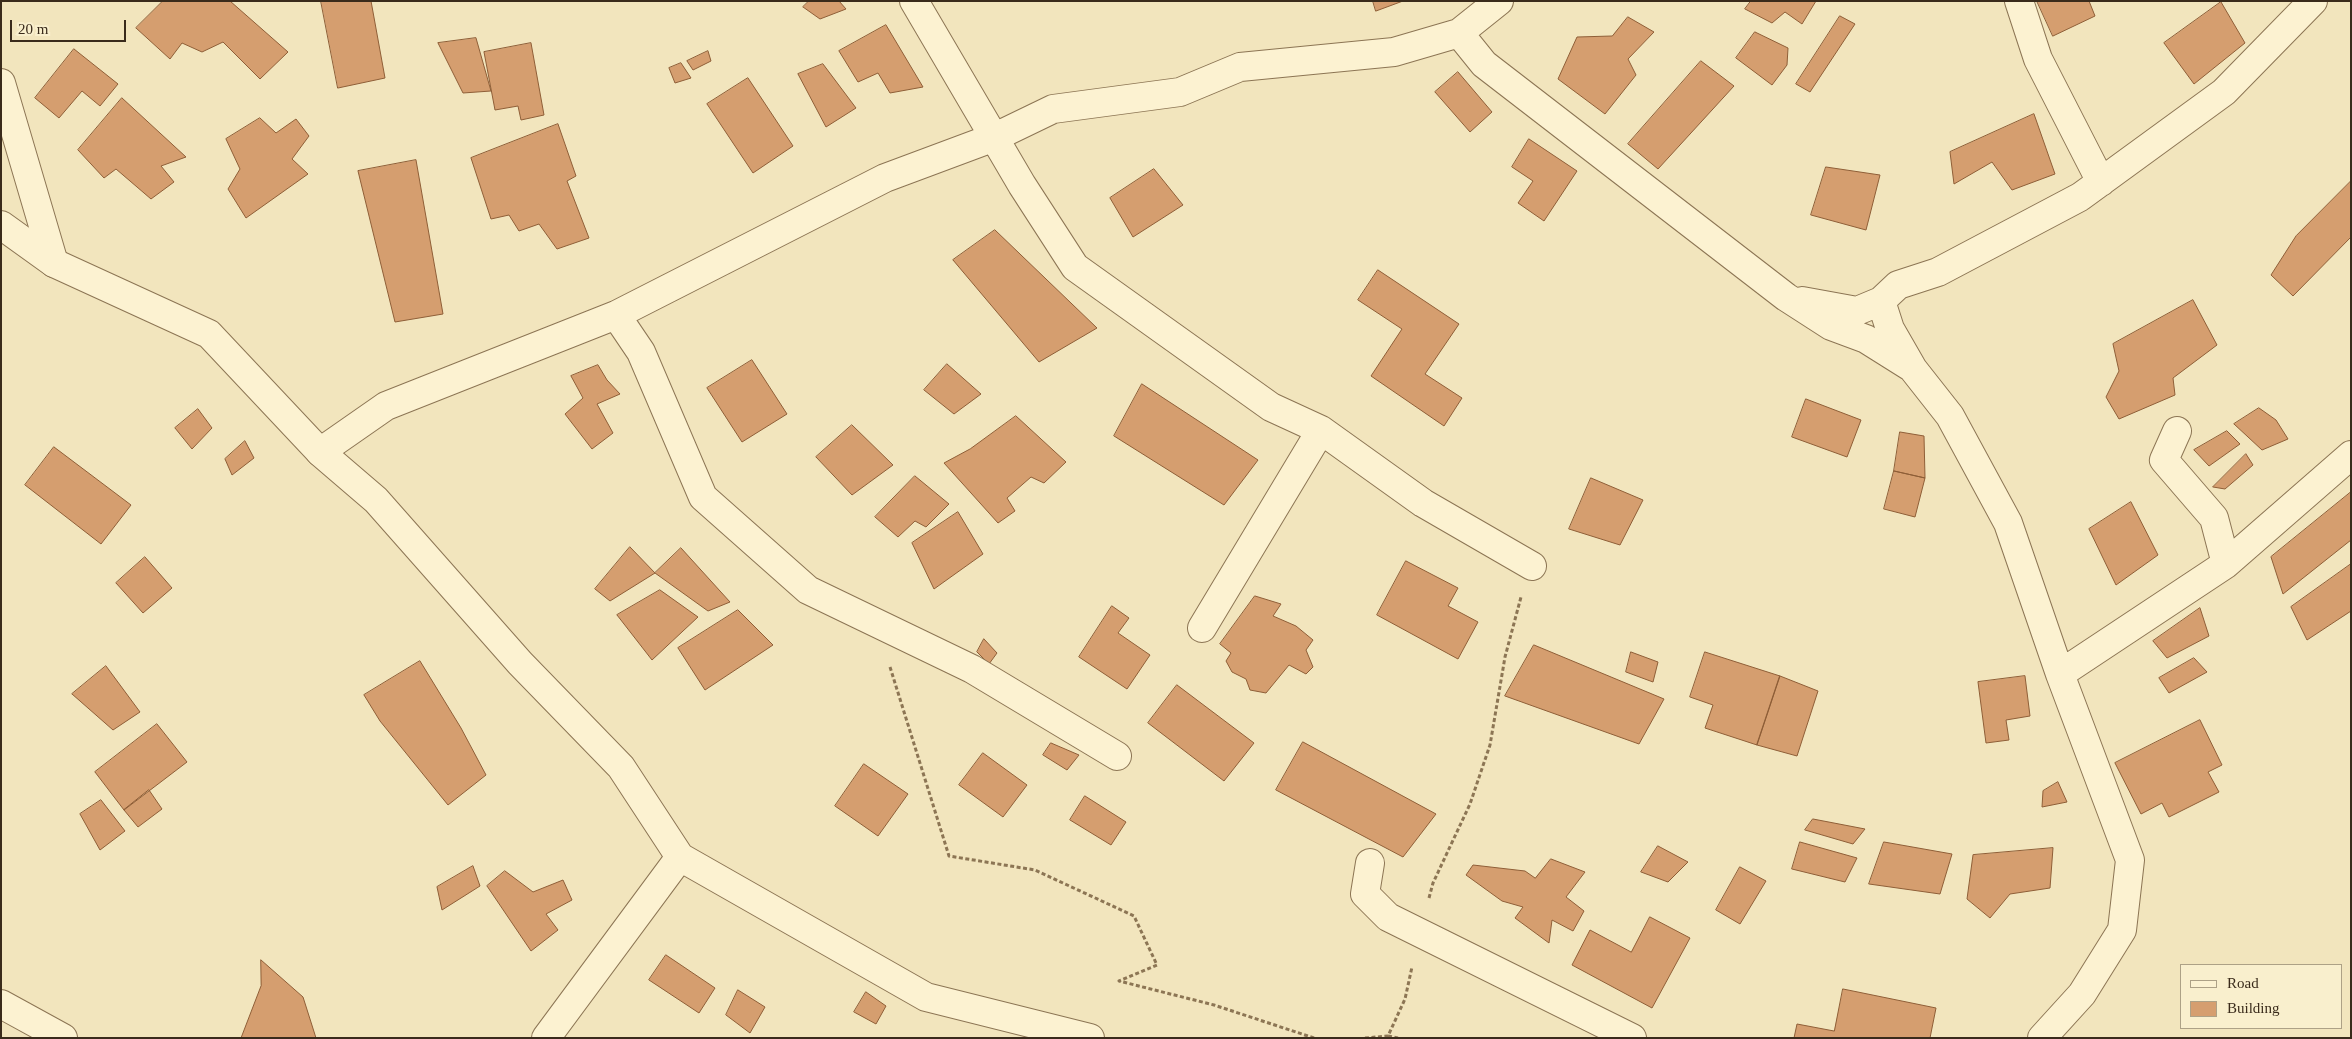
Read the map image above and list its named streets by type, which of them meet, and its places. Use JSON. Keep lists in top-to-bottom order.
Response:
{
  "legend": ["Road", "Building"],
  "scale_bar": "20 m"
}
